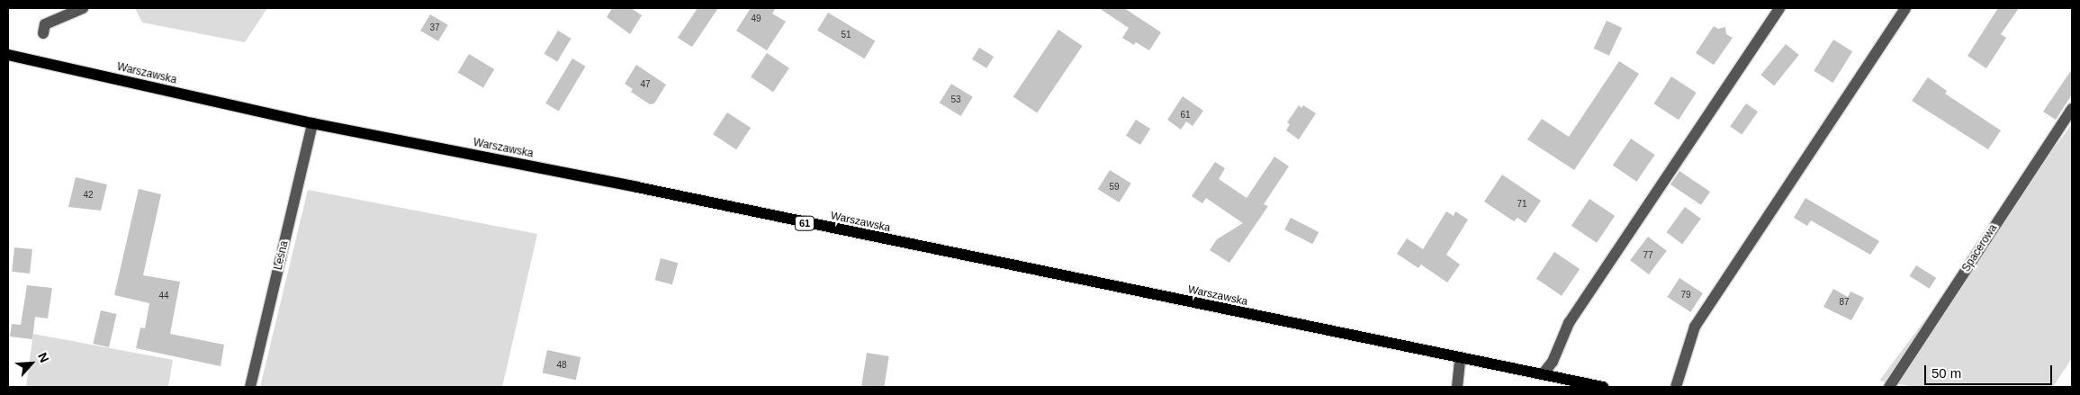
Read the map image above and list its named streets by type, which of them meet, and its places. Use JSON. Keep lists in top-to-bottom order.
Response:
{
  "streets": {
    "main road": ["Warszawska", "61"],
    "street": ["Spacerowa", "Leśna"]
  },
  "crossings": [
    ["Warszawska", "Leśna"]
  ],
  "house_numbers": [
    "49",
    "37",
    "51",
    "47",
    "53",
    "61",
    "59",
    "42",
    "71",
    "77",
    "79",
    "44",
    "87",
    "48"
  ],
  "scale_bar": "50 m",
  "north": "top right"
}
